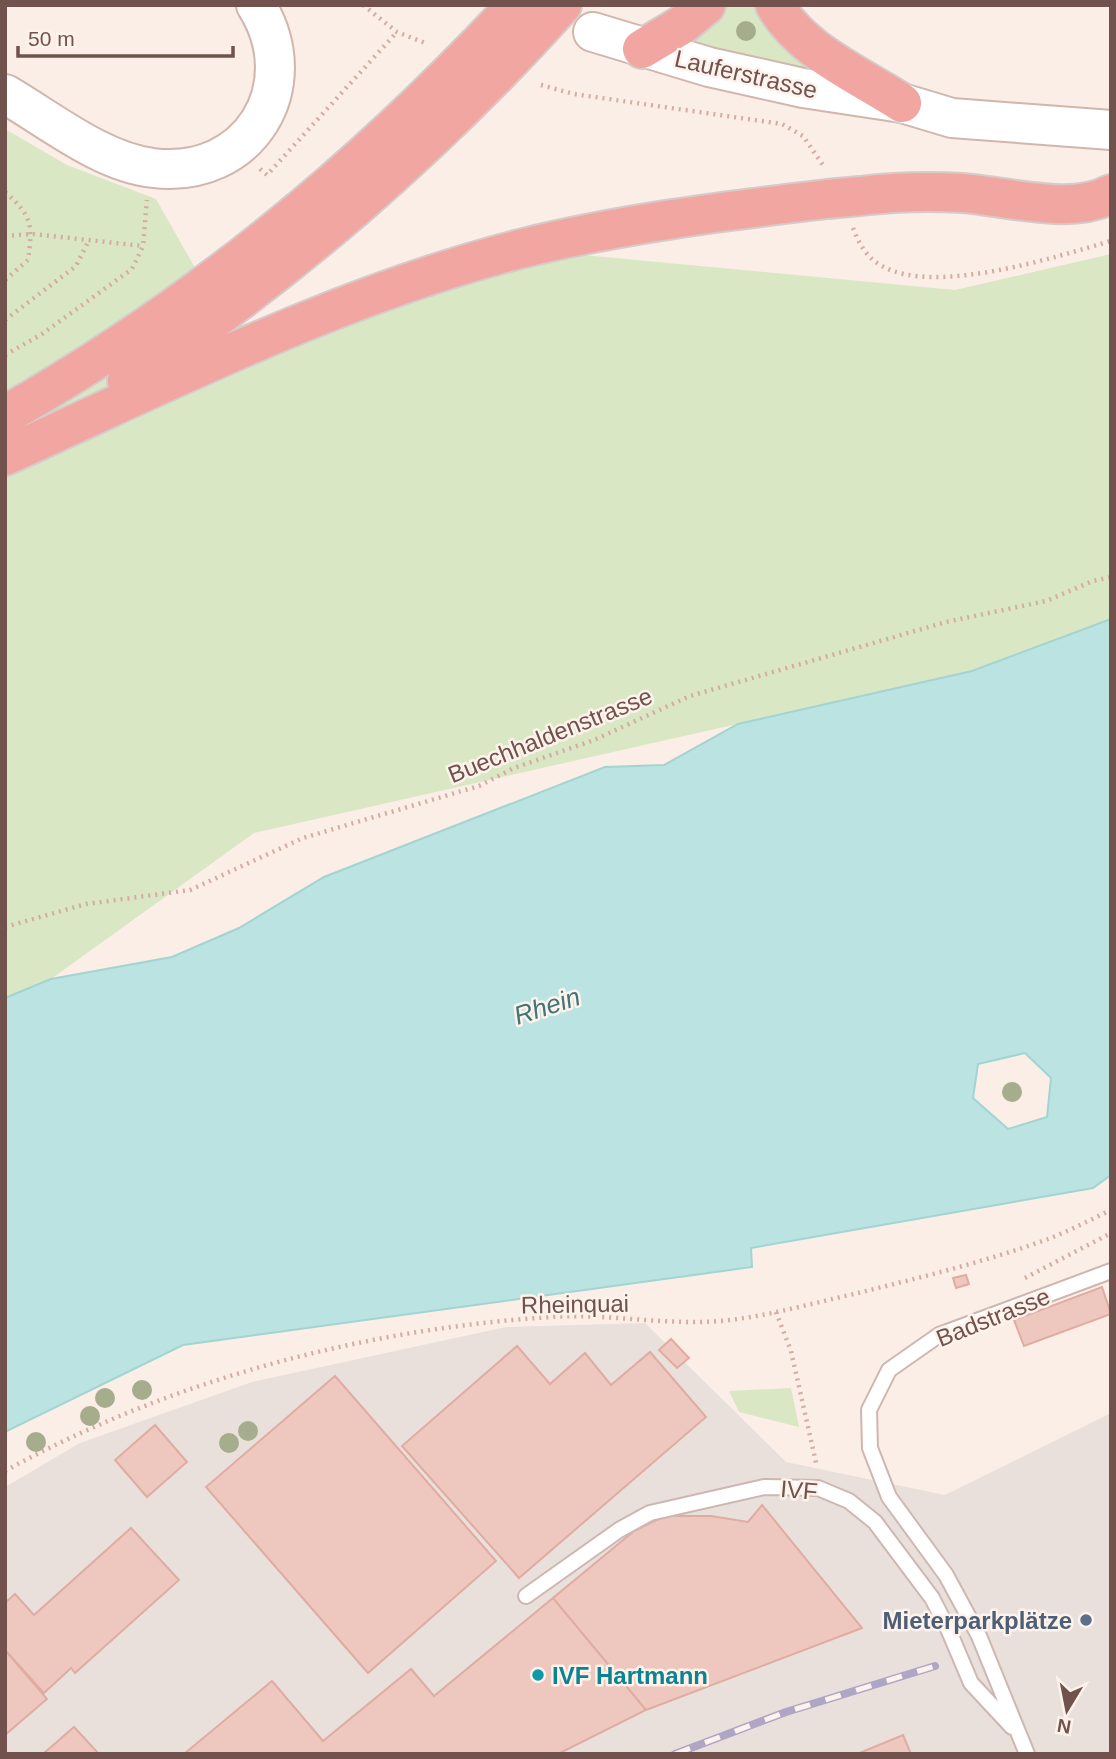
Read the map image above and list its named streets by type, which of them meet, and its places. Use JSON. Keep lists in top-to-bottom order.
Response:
{
  "streets": {
    "street": ["Lauferstrasse"],
    "lane": ["Badstrasse", "IVF"],
    "path": ["Buechhaldenstrasse", "Rheinquai"]
  },
  "crossings": [
    ["Badstrasse", "IVF"]
  ],
  "water": ["Rhein"],
  "places": ["Mieterparkplätze", "IVF Hartmann"],
  "scale_bar": "50 m",
  "north": "bottom"
}
